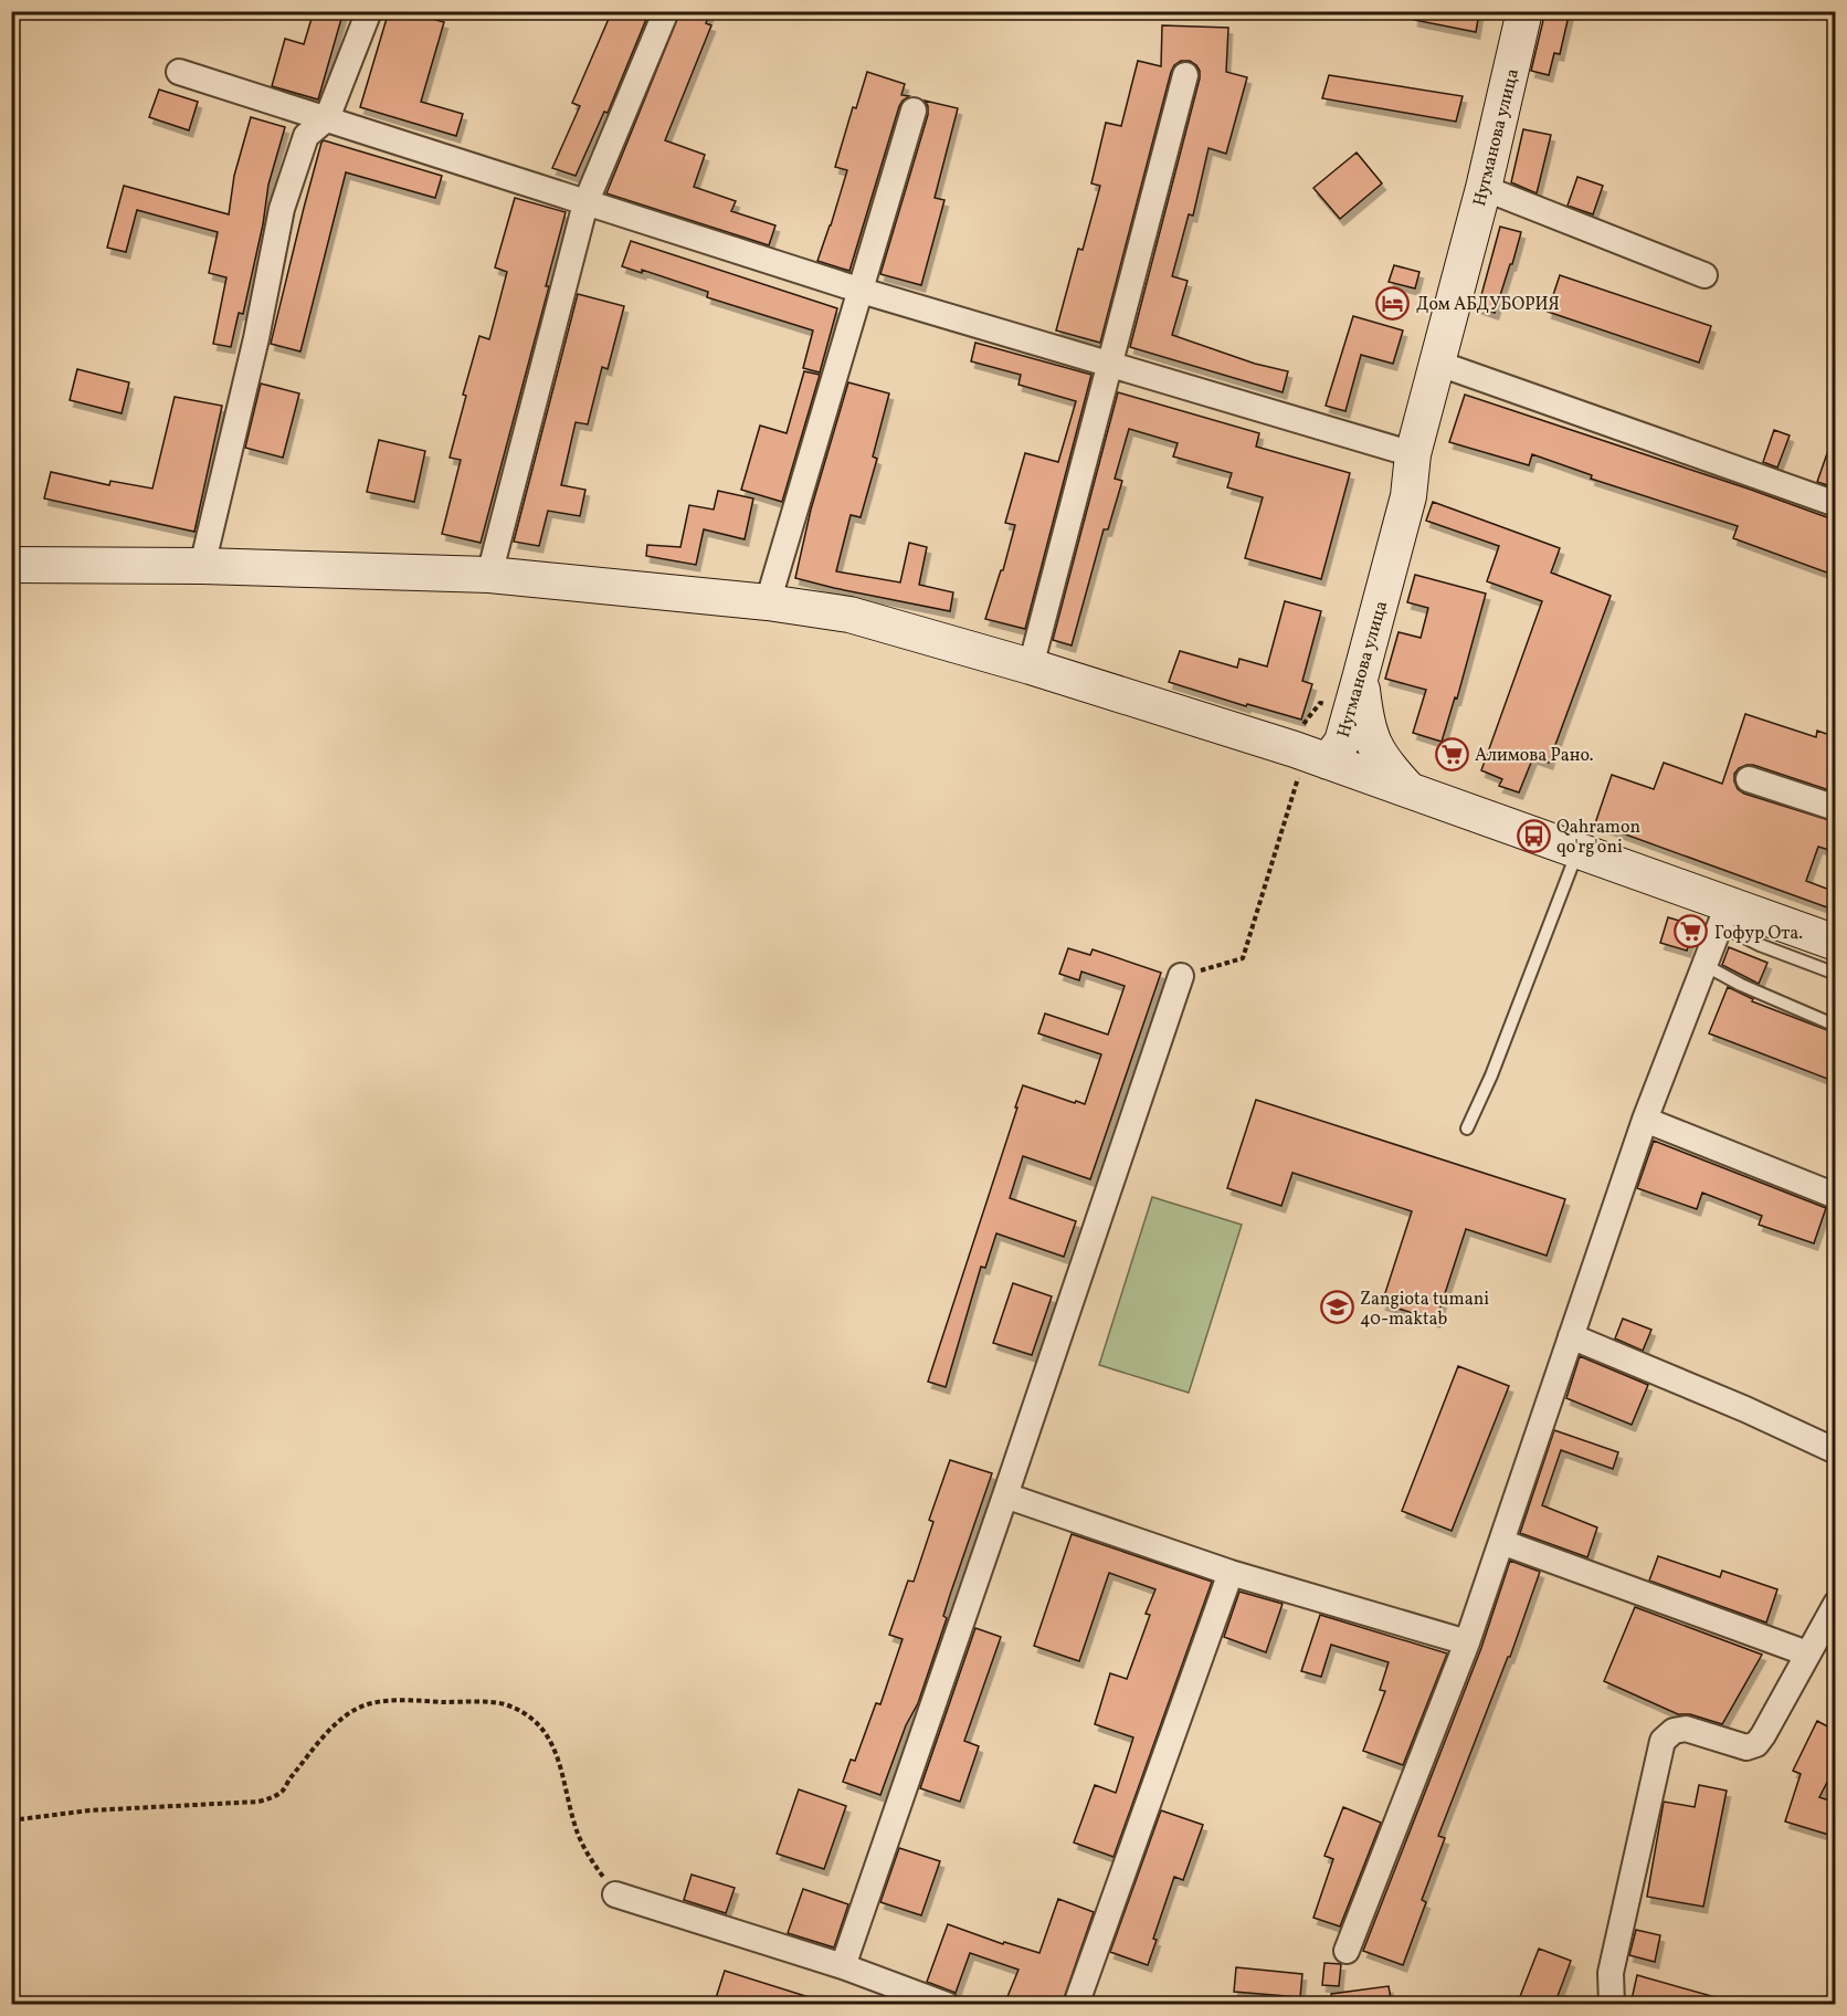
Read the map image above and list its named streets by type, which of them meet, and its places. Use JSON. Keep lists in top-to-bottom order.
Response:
{
  "streets": {
    "main road": ["Нугманова улица"]
  },
  "places": {
    "hotel": ["Дом АБДУБОРИЯ"],
    "supermarket": ["Алимова Рано.", "Гофур Ота."],
    "bus stop": ["Qahramon qo'rg'oni"],
    "school or university": ["Zangiota tumani 40-maktab"]
  }
}
